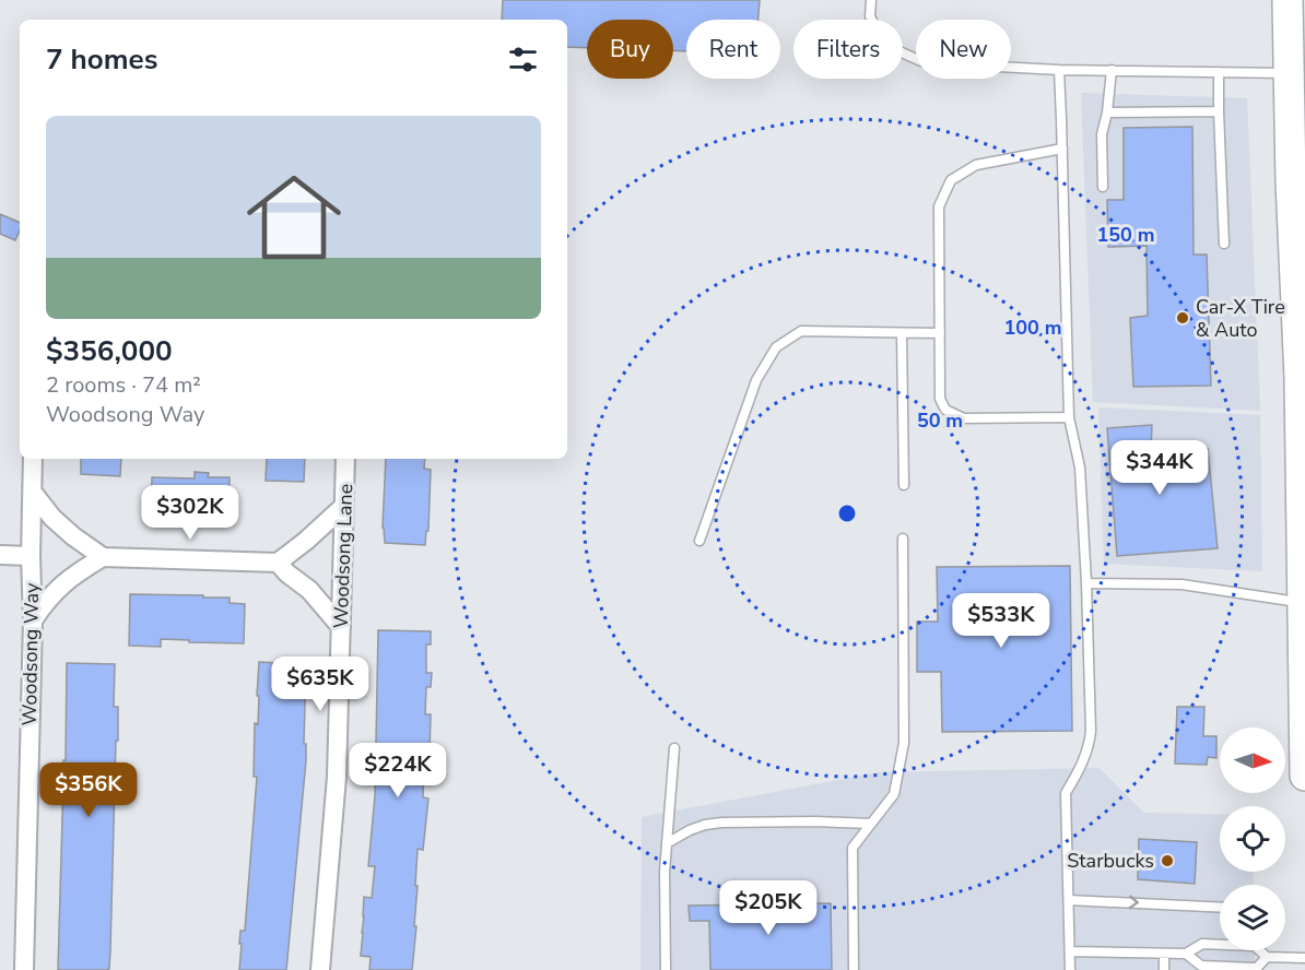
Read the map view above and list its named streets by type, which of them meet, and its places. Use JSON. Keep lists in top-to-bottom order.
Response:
{
  "streets": {
    "street": ["Woodsong Lane", "Woodsong Way"]
  },
  "places": ["Car-X Tire & Auto", "Starbucks"],
  "north": "right",
  "page": {
    "chip": [
      "Buy",
      "Rent",
      "Filters",
      "New"
    ],
    "heading": "7 homes",
    "list": [
      {
        "name": "$356,000",
        "note": "2 rooms · 74 m² · Woodsong Way"
      }
    ],
    "price": [
      "$344K",
      "$302K",
      "$533K",
      "$635K",
      "$224K",
      "$356K",
      "$205K"
    ]
  },
  "rings": ["150 m", "100 m", "50 m"]
}
